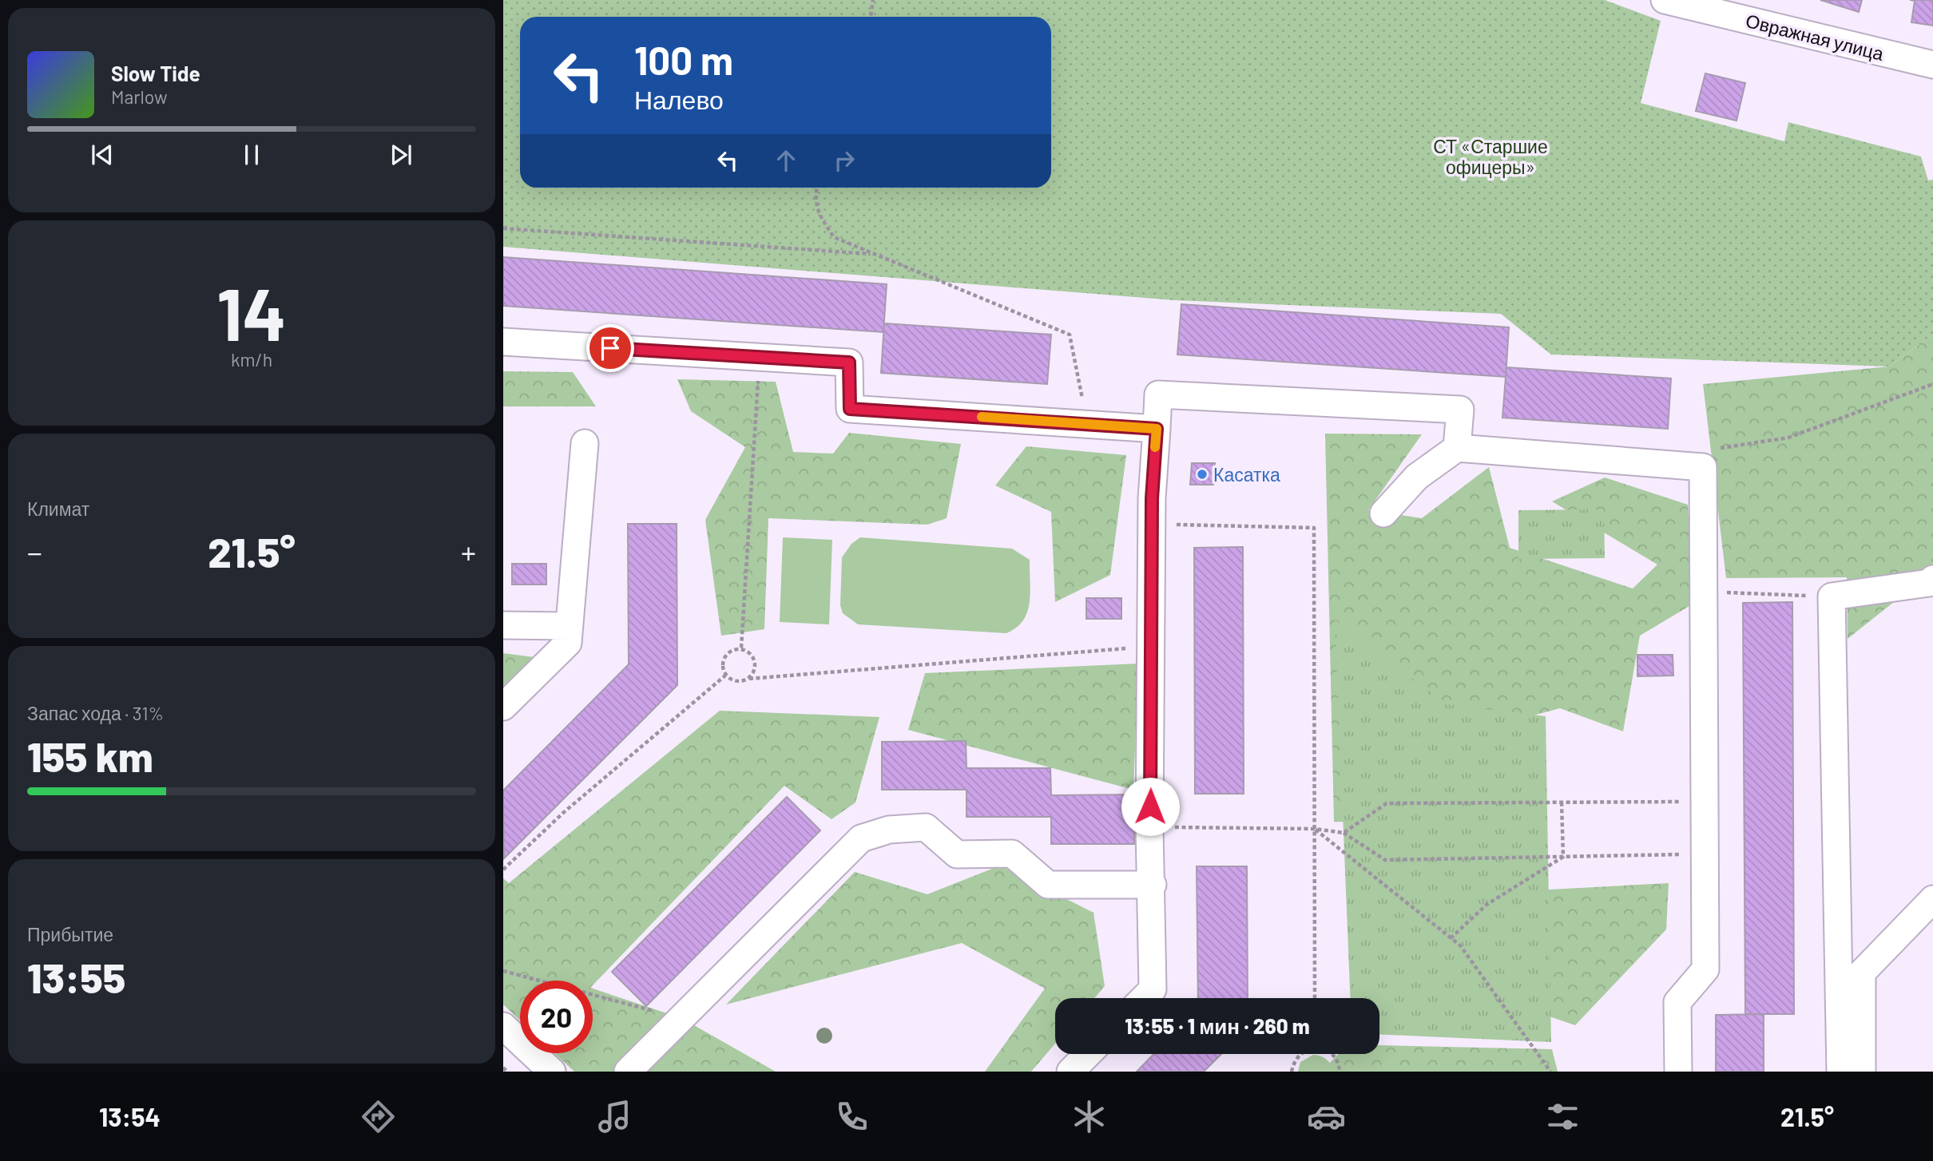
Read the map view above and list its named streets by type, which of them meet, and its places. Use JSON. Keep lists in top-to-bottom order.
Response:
{
  "streets": {
    "street": ["Овражная улица"]
  },
  "parks": ["СТ «Старшие офицеры»"],
  "places": ["Касатка"],
  "page": {
    "turn": ["100 m", "Налево"],
    "song": ["Slow Tide", "Marlow"],
    "tile": [
      ["14", "km/h"],
      "Климат",
      ["Запас хода · 31%", "155 km"],
      ["Прибытие", "13:55"]
    ],
    "heat": ["−", "21.5°", "+"],
    "limit": "20",
    "trip": "13:55 · 1 мин · 260 m",
    "tabs": ["13:54", "21.5°"]
  }
}
